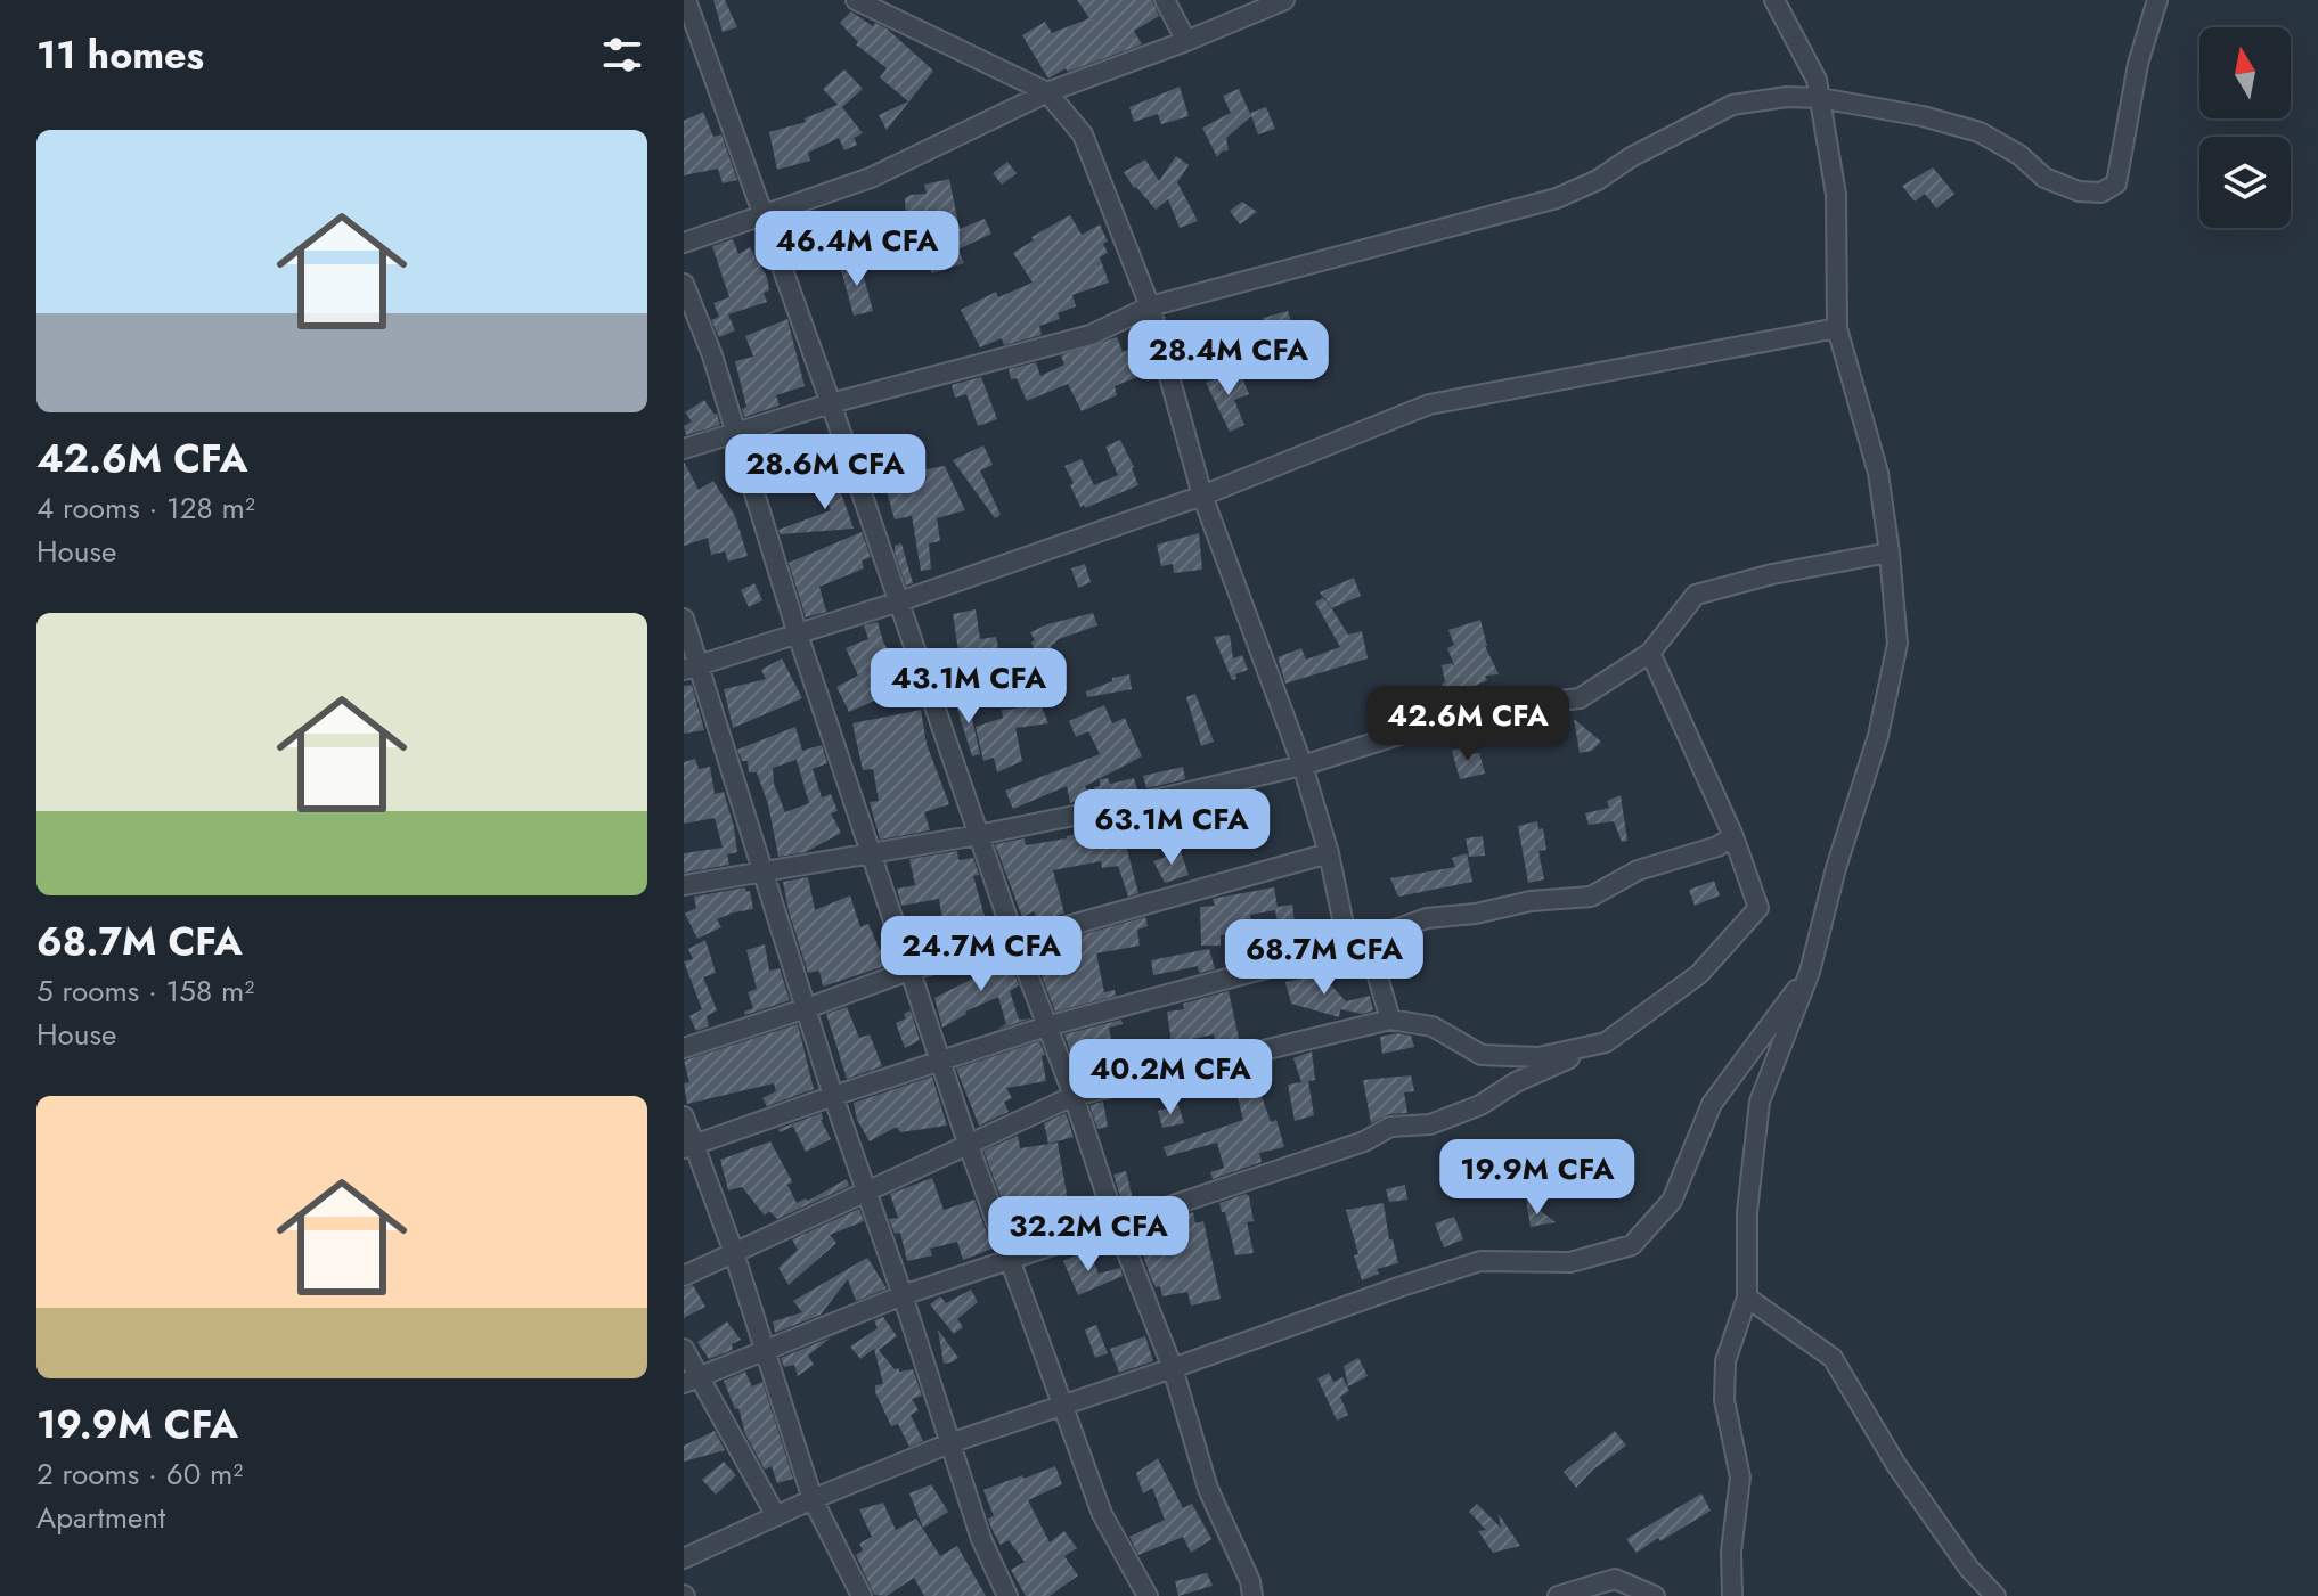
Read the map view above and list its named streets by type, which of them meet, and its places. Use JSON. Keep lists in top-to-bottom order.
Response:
{
  "north": "top",
  "page": {
    "heading": "11 homes",
    "list": [
      {
        "name": "42.6M CFA",
        "note": "4 rooms · 128 m² · House"
      },
      {
        "name": "68.7M CFA",
        "note": "5 rooms · 158 m² · House"
      },
      {
        "name": "19.9M CFA",
        "note": "2 rooms · 60 m² · Apartment"
      }
    ],
    "price": [
      "46.4M CFA",
      "28.4M CFA",
      "28.6M CFA",
      "43.1M CFA",
      "42.6M CFA",
      "63.1M CFA",
      "24.7M CFA",
      "68.7M CFA",
      "40.2M CFA",
      "19.9M CFA",
      "32.2M CFA"
    ]
  }
}
